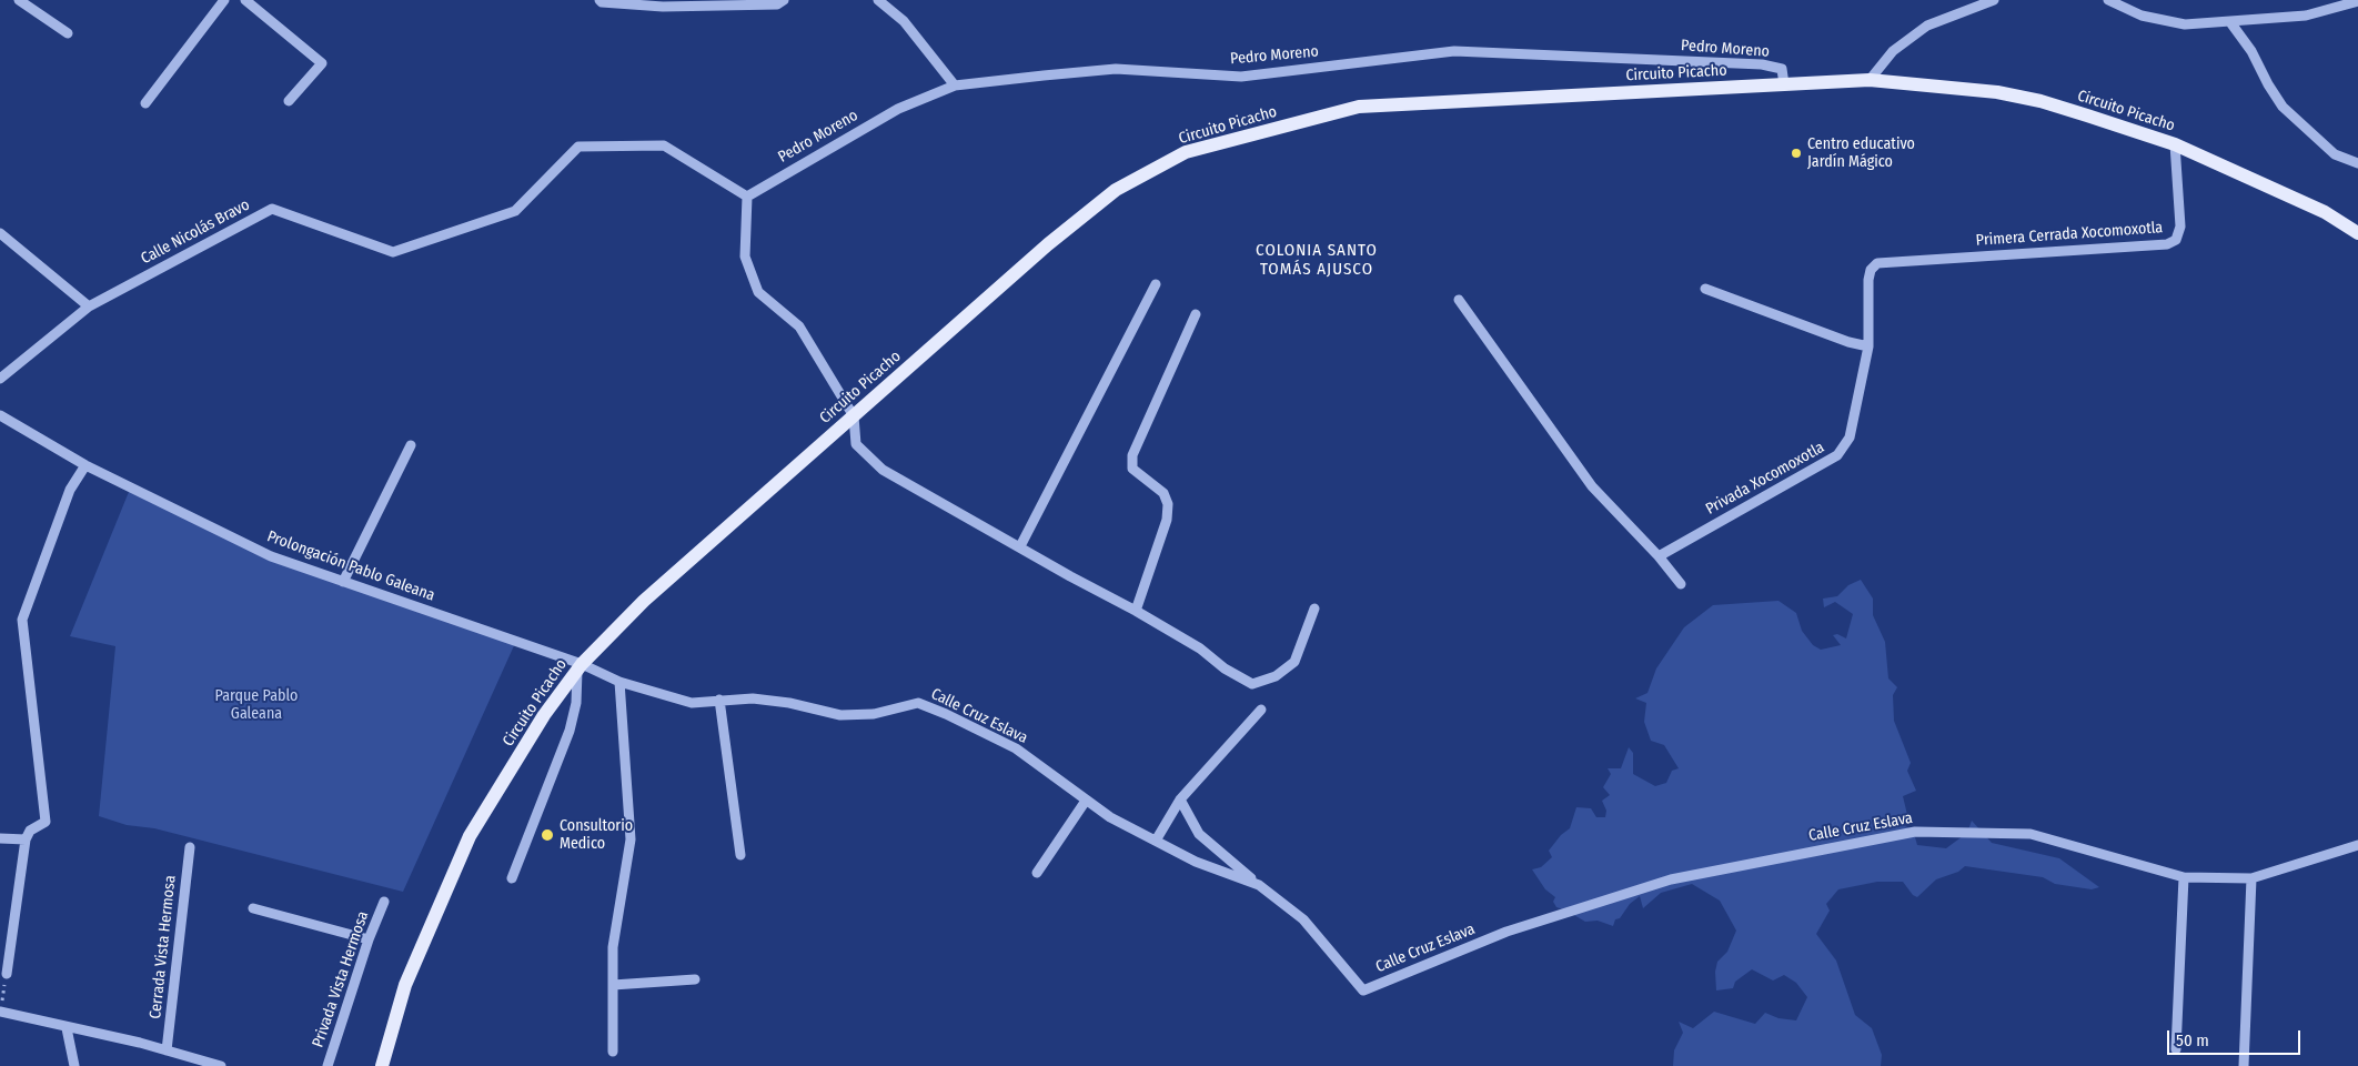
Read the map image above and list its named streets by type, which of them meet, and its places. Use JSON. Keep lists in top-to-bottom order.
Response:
{
  "streets": {
    "main road": ["Circuito Picacho"],
    "street": [
      "Pedro Moreno",
      "Calle Nicolás Bravo",
      "Primera Cerrada Xocomoxotla",
      "Privada Xocomoxotla",
      "Prolongación Pablo Galeana",
      "Calle Cruz Eslava",
      "Cerrada Vista Hermosa",
      "Privada Vista Hermosa"
    ]
  },
  "crossings": [
    ["Pedro Moreno", "Circuito Picacho"],
    ["Pedro Moreno", "Calle Nicolás Bravo"],
    ["Circuito Picacho", "Primera Cerrada Xocomoxotla"],
    ["Circuito Picacho", "Prolongación Pablo Galeana"],
    ["Circuito Picacho", "Calle Cruz Eslava"],
    ["Primera Cerrada Xocomoxotla", "Privada Xocomoxotla"],
    ["Prolongación Pablo Galeana", "Calle Cruz Eslava"]
  ],
  "districts": ["COLONIA SANTO TOMÁS AJUSCO"],
  "parks": ["Parque Pablo Galeana"],
  "places": ["Centro educativo Jardín Mágico", "Consultorio Medico"],
  "scale_bar": "50 m"
}
